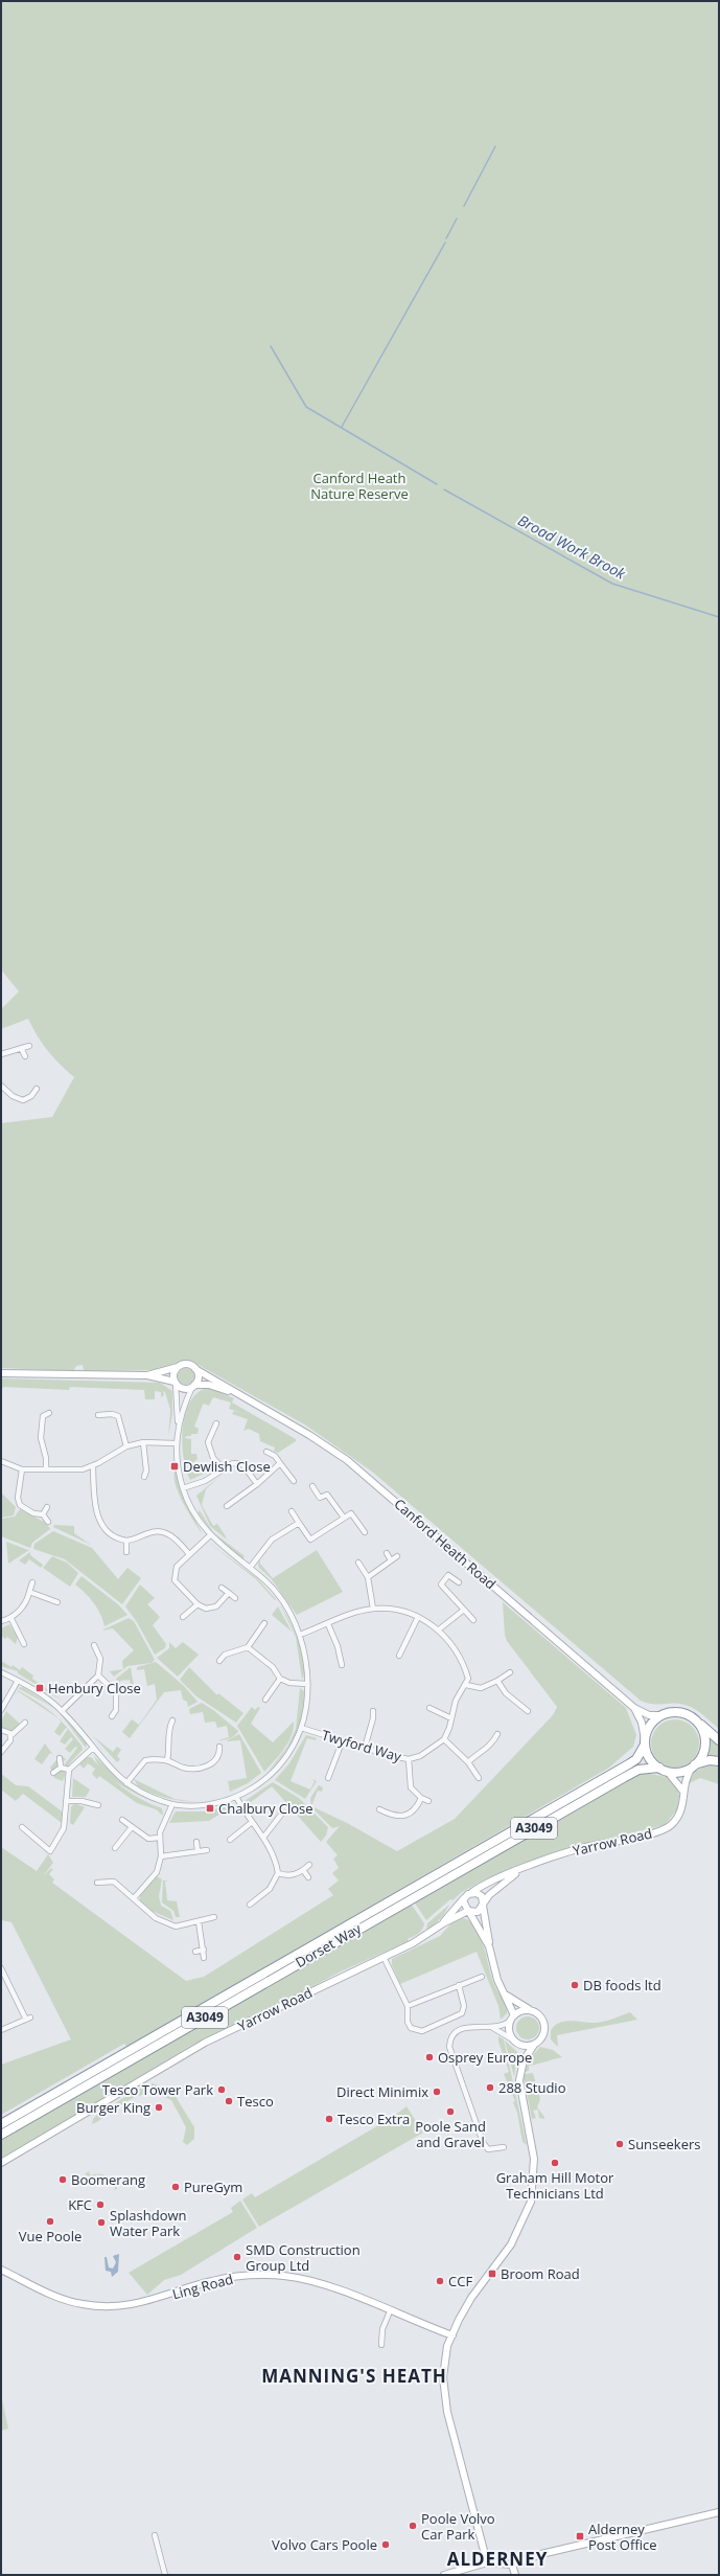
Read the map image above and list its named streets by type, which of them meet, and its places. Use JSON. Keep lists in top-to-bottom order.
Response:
{
  "streets": {
    "highway": ["A3049", "Dorset Way"],
    "street": [
      "Canford Heath Road",
      "Twyford Way",
      "Yarrow Road",
      "Ling Road"
    ]
  },
  "crossings": [
    ["Canford Heath Road", "A3049"],
    ["Canford Heath Road", "Yarrow Road"],
    ["Canford Heath Road", "Dorset Way"],
    ["A3049", "Yarrow Road"],
    ["A3049", "Dorset Way"],
    ["Yarrow Road", "Dorset Way"]
  ],
  "districts": ["MANNING'S HEATH", "ALDERNEY"],
  "water": ["Broad Work Brook"],
  "parks": ["Canford Heath Nature Reserve"],
  "places": {
    "transit": [
      "Dewlish Close",
      "Henbury Close",
      "Chalbury Close",
      "Broom Road",
      "Alderney Post Office"
    ],
    "other": [
      "DB foods ltd",
      "Osprey Europe",
      "288 Studio",
      "Tesco Tower Park",
      "Direct Minimix",
      "Tesco",
      "Burger King",
      "Poole Sand and Gravel",
      "Tesco Extra",
      "Sunseekers",
      "Graham Hill Motor Technicians Ltd",
      "Boomerang",
      "PureGym",
      "KFC",
      "Vue Poole",
      "Splashdown Water Park",
      "SMD Construction Group Ltd",
      "CCF",
      "Poole Volvo Car Park",
      "Volvo Cars Poole"
    ]
  }
}
